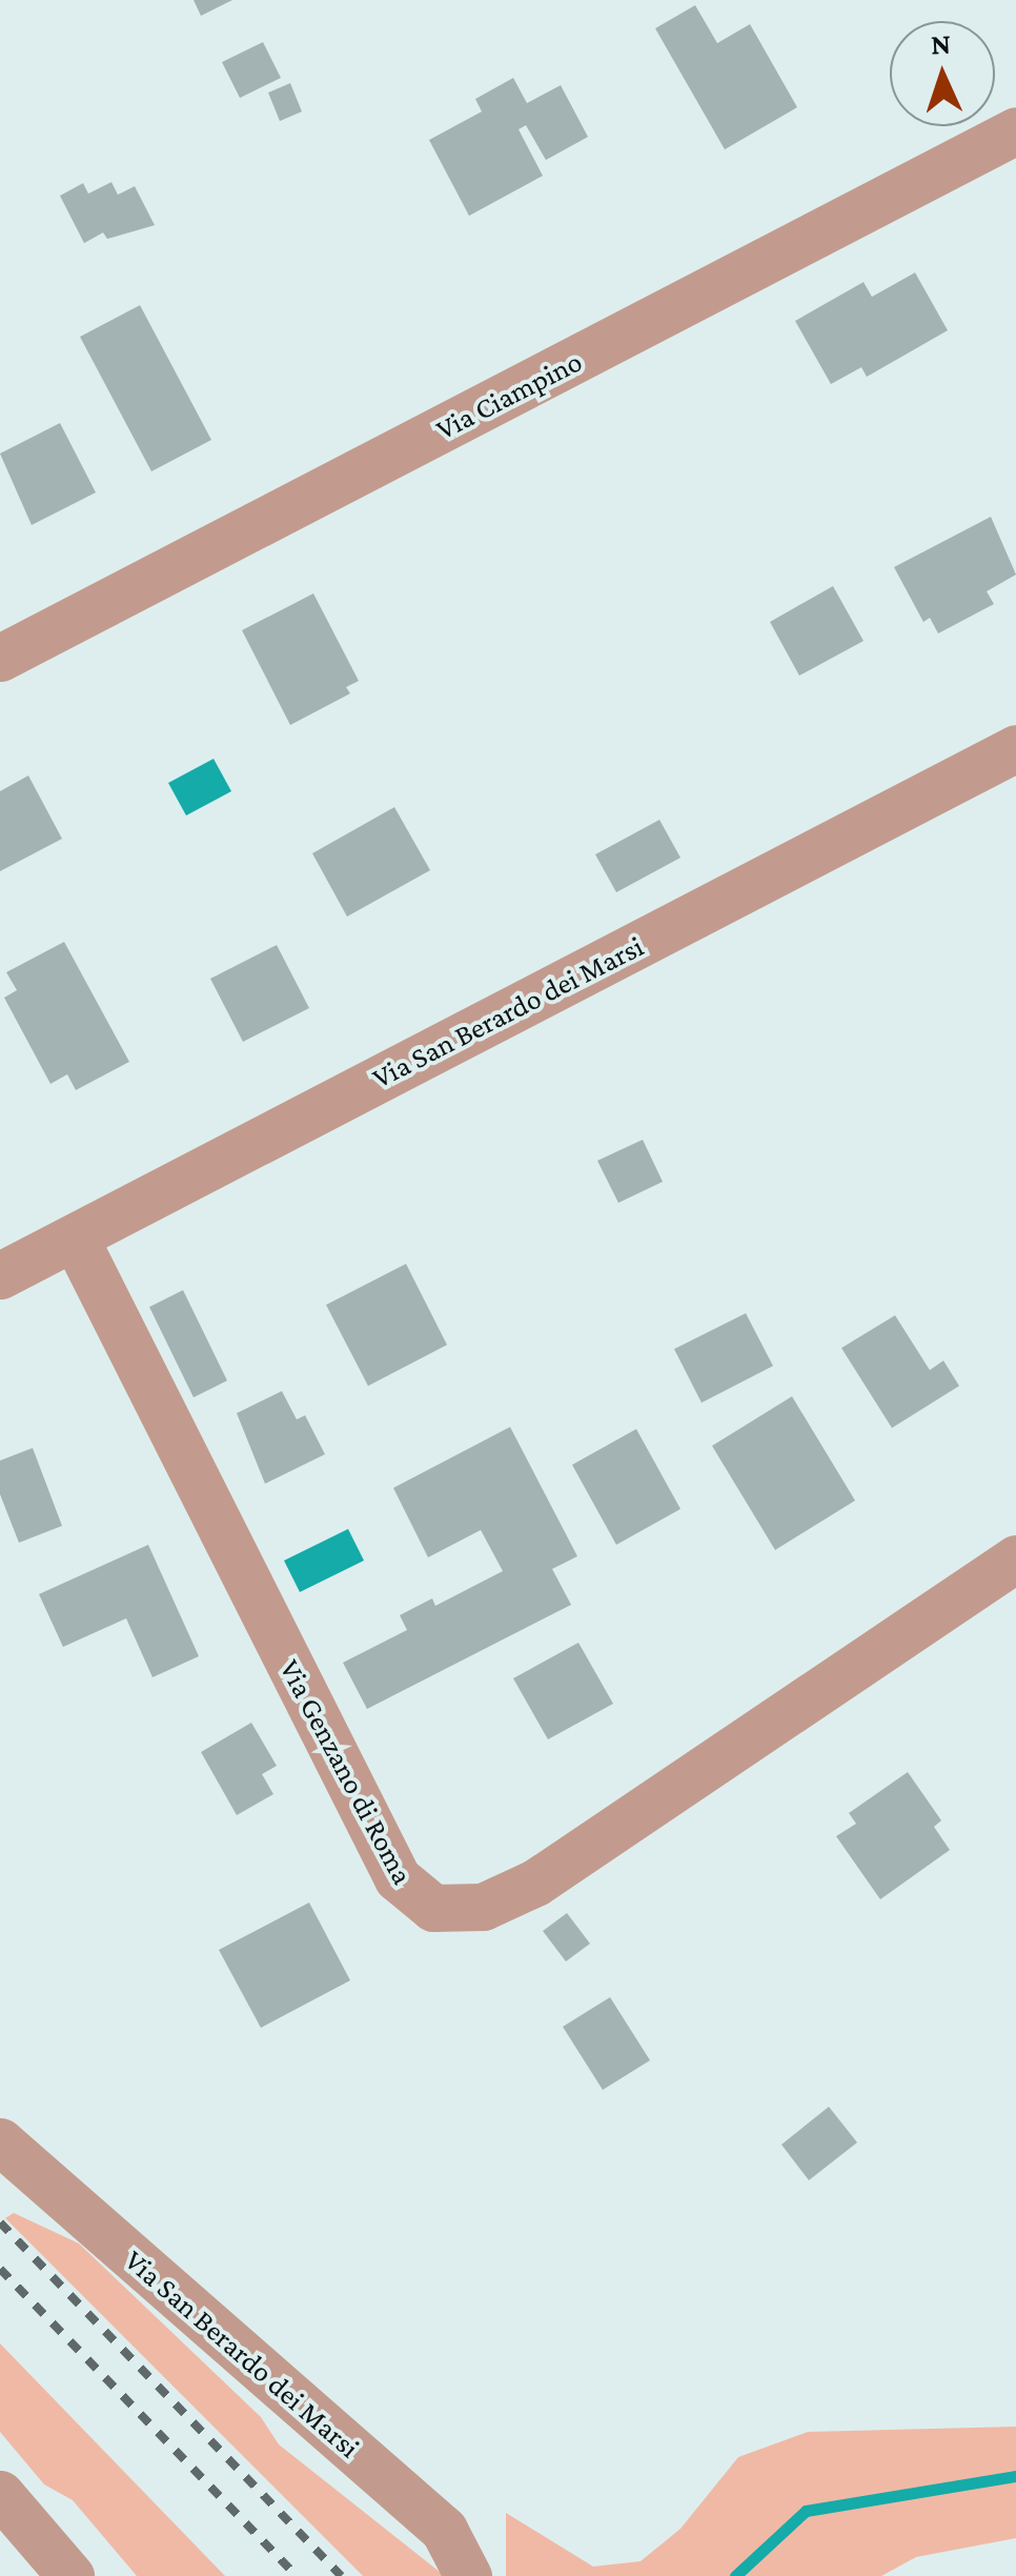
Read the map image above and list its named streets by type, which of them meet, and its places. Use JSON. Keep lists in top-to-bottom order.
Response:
{
  "streets": {
    "street": ["Via Ciampino", "Via San Berardo dei Marsi", "Via Genzano di Roma"]
  },
  "crossings": [
    ["Via San Berardo dei Marsi", "Via Genzano di Roma"]
  ],
  "north": "top"
}
